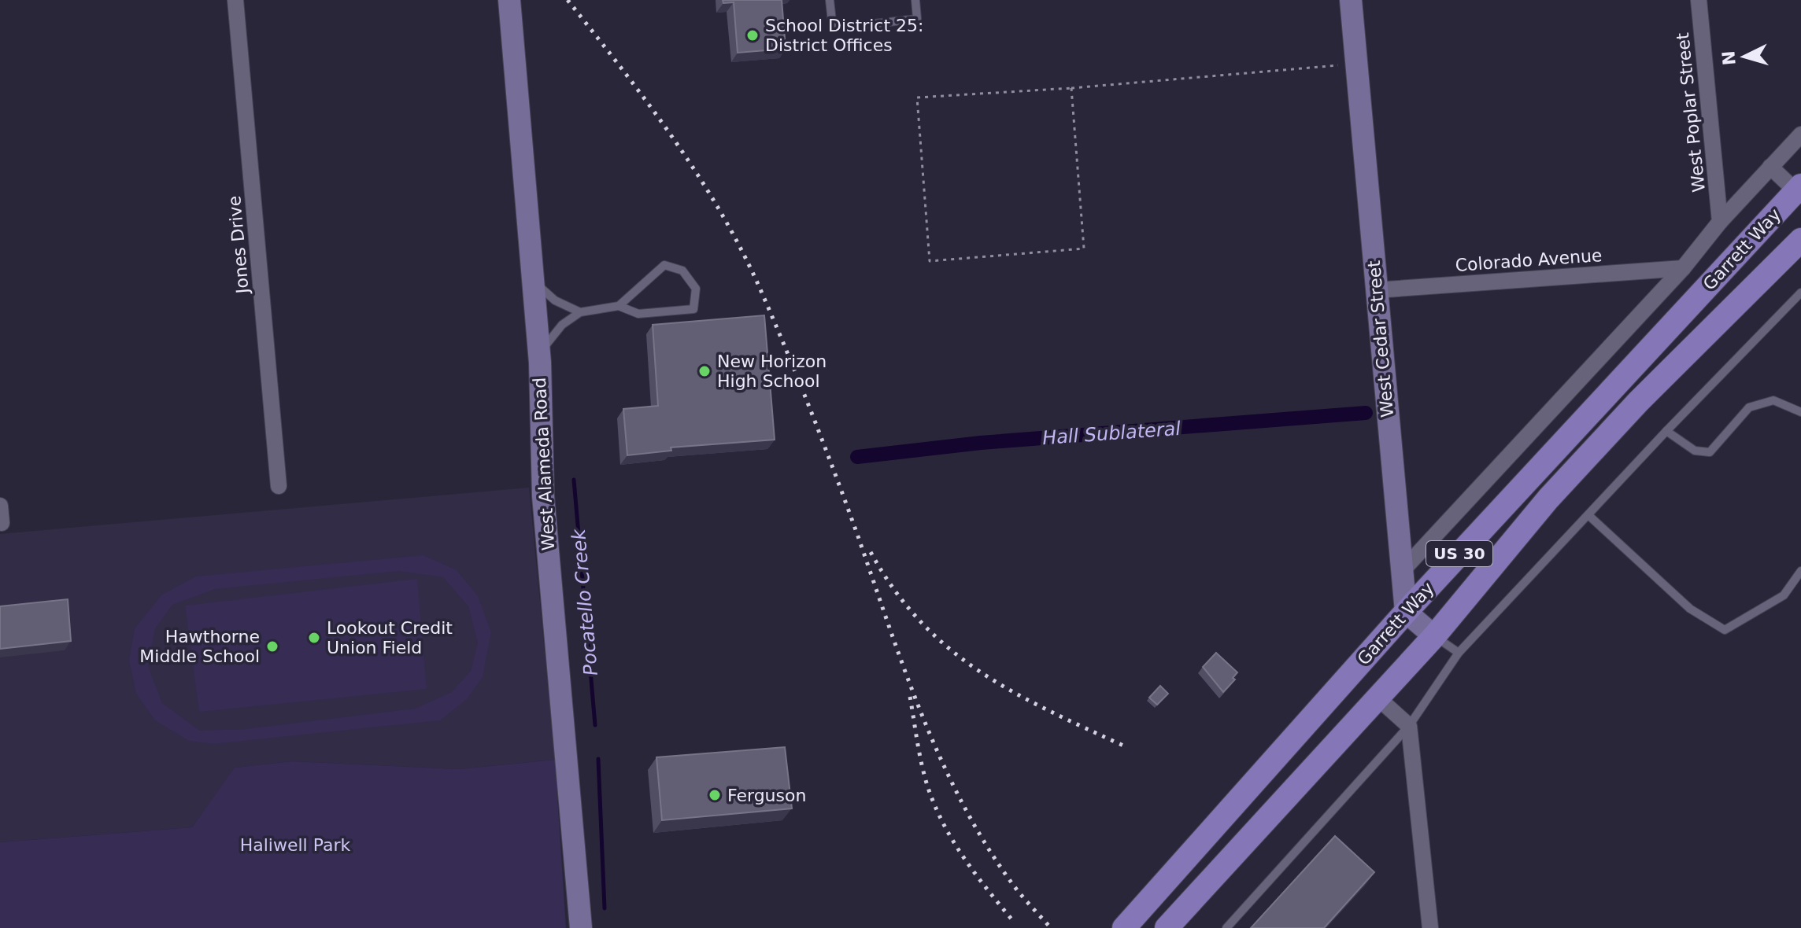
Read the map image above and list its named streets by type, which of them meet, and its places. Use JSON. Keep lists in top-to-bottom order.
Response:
{
  "streets": {
    "main road": [
      "Garrett Way",
      "West Cedar Street",
      "West Alameda Road",
      "US 30"
    ],
    "street": ["West Poplar Street", "Jones Drive", "Colorado Avenue"]
  },
  "crossings": [
    ["Garrett Way", "West Cedar Street"],
    ["Colorado Avenue", "West Cedar Street"]
  ],
  "water": ["Hall Sublateral", "Pocatello Creek"],
  "parks": ["Haliwell Park"],
  "places": [
    "School District 25: District Offices",
    "New Horizon High School",
    "Lookout Credit Union Field",
    "Hawthorne Middle School",
    "Ferguson"
  ],
  "north": "left"
}
